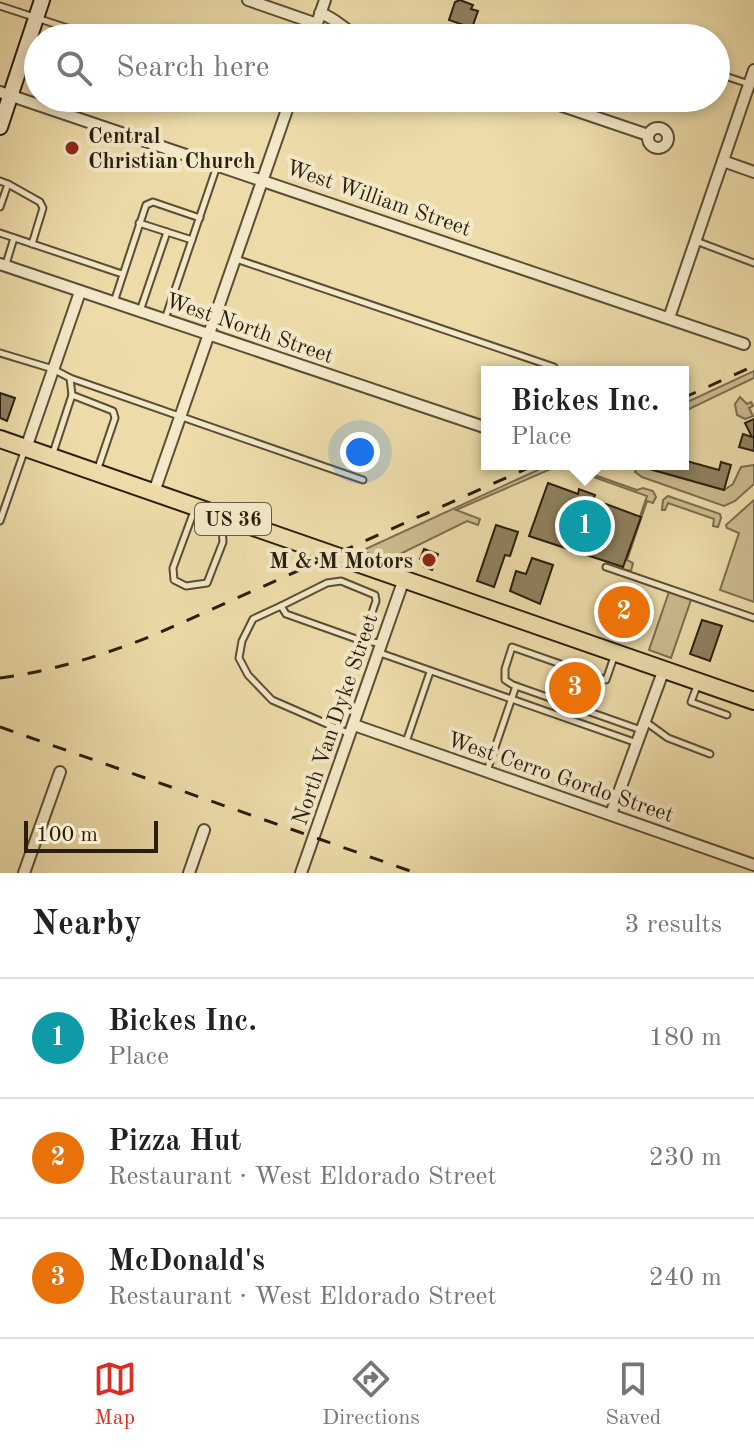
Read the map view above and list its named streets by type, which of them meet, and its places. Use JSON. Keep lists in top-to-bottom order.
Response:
{
  "streets": {
    "main road": ["US 36"],
    "street": [
      "West William Street",
      "West North Street",
      "North Van Dyke Street",
      "West Cerro Gordo Street"
    ]
  },
  "crossings": [
    ["US 36", "North Van Dyke Street"],
    ["North Van Dyke Street", "West Cerro Gordo Street"]
  ],
  "places": ["Central Christian Church", "M & M Motors"],
  "scale_bar": "100 m",
  "page": {
    "search": "Search here",
    "popup": ["Bickes Inc.", "Place"],
    "pins": ["1", "2", "3"],
    "scale": "100 m",
    "heading": ["Nearby", "3 results"],
    "list": [
      {
        "mark": "1",
        "name": "Bickes Inc.",
        "note": "Place",
        "value": "180 m"
      },
      {
        "mark": "2",
        "name": "Pizza Hut",
        "note": "Restaurant · West Eldorado Street",
        "value": "230 m"
      },
      {
        "mark": "3",
        "name": "McDonald's",
        "note": "Restaurant · West Eldorado Street",
        "value": "240 m"
      }
    ],
    "nav": ["Map", "Directions", "Saved"]
  }
}
